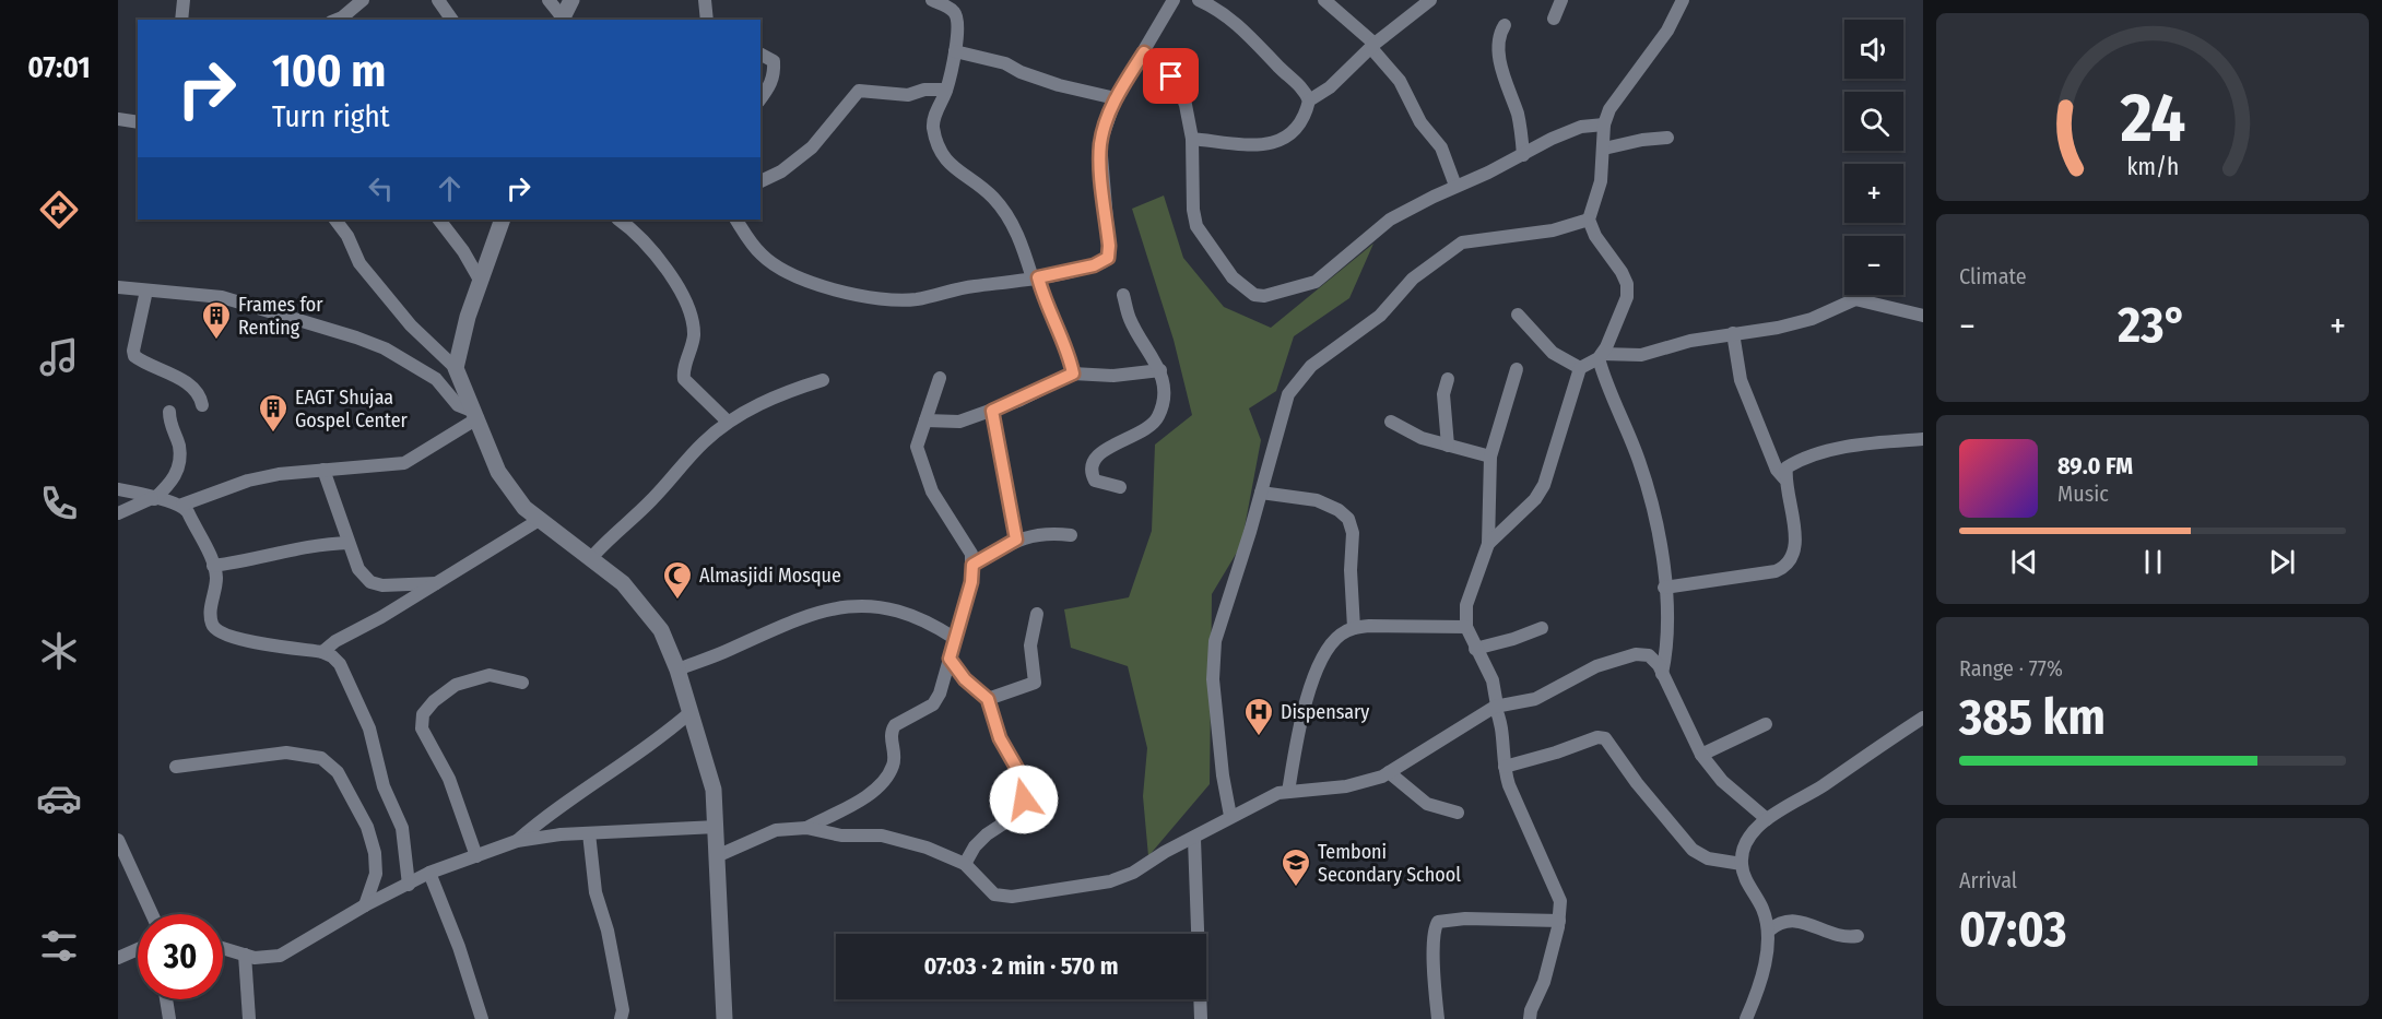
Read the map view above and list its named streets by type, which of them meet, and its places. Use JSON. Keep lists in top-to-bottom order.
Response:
{
  "places": {
    "building": ["Frames for Renting", "EAGT Shujaa Gospel Center"],
    "mosque": ["Almasjidi Mosque"],
    "hospital": ["Dispensary"],
    "school or university": ["Temboni Secondary School"]
  },
  "page": {
    "tabs": "07:01",
    "map_buttons": ["+", "−"],
    "turn": ["100 m", "Turn right"],
    "tile": [
      "Climate",
      ["Range · 77%", "385 km"],
      ["Arrival", "07:03"]
    ],
    "heat": ["−", "23°", "+"],
    "song": ["89.0 FM", "Music"],
    "limit": "30",
    "trip": "07:03 · 2 min · 570 m",
    "gauge": ["24", "km/h"]
  }
}
